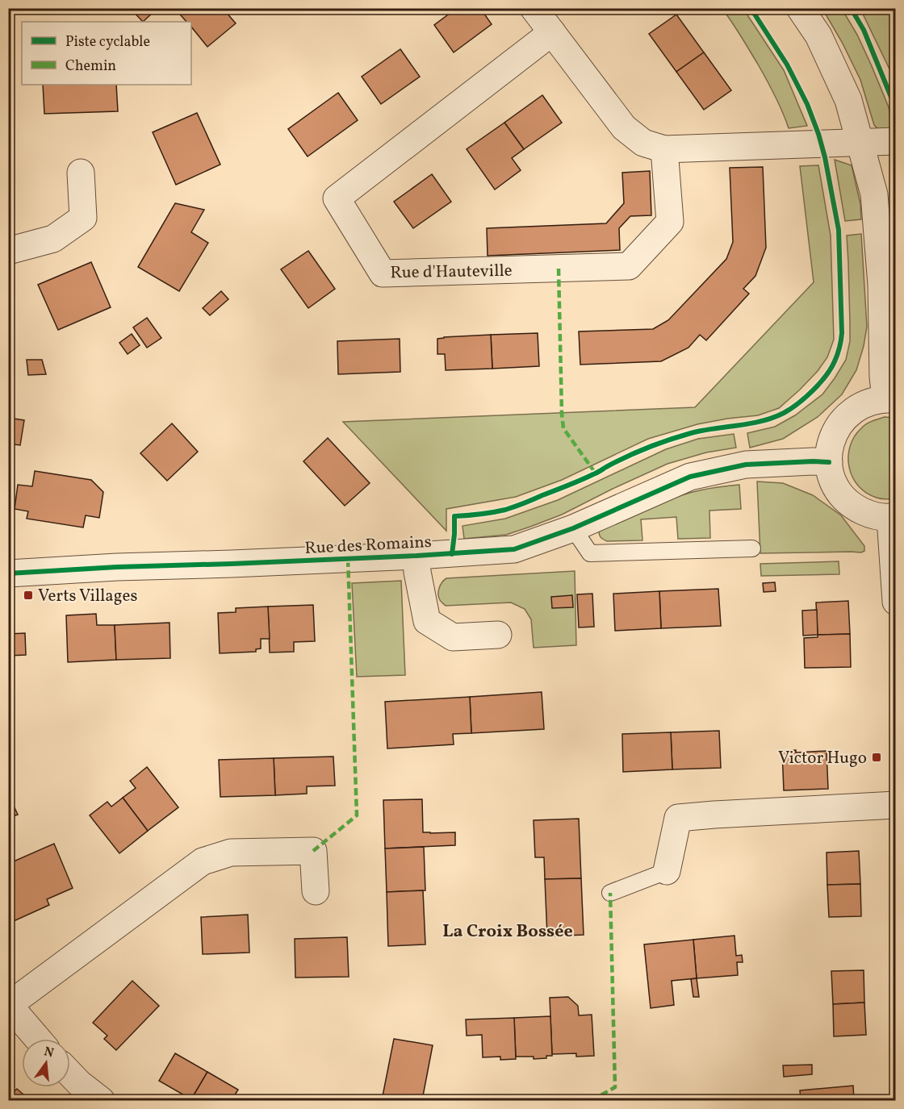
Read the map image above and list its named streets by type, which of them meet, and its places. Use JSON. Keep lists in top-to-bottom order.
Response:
{
  "streets": {
    "street": ["Rue d'Hauteville", "Rue des Romains"]
  },
  "districts": ["La Croix Bossée"],
  "places": {
    "transit": ["Verts Villages", "Victor Hugo"]
  },
  "legend": ["Piste cyclable", "Chemin"],
  "north": "top"
}
